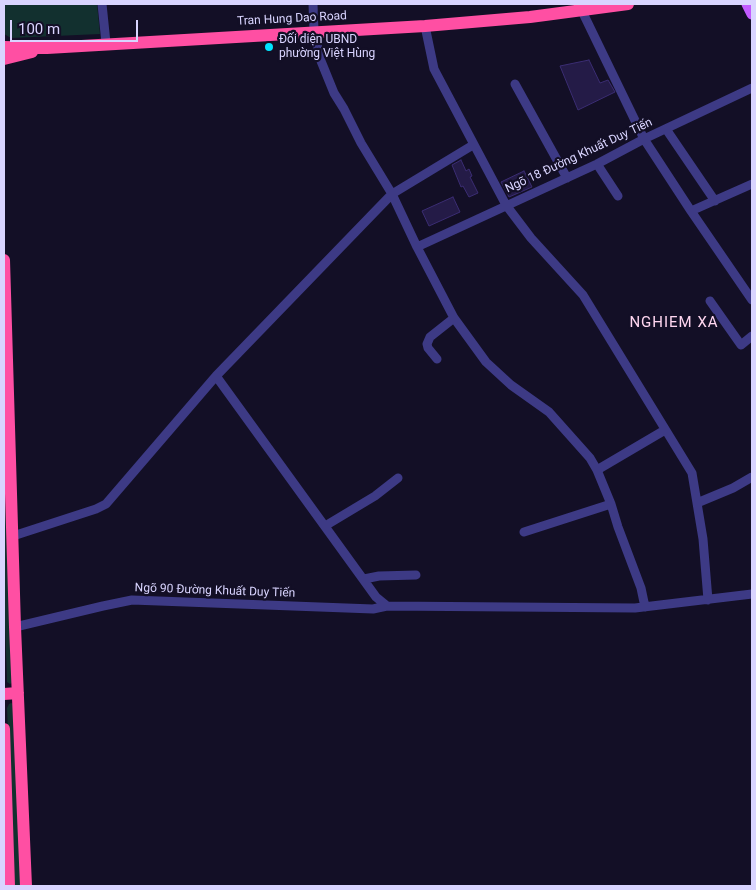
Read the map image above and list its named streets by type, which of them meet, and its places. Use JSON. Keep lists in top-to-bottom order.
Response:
{
  "streets": {
    "highway": ["Tran Hung Dao Road"],
    "street": ["Ngõ 18 Đường Khuất Duy Tiến", "Ngõ 90 Đường Khuất Duy Tiến"]
  },
  "districts": ["NGHIEM XA"],
  "places": ["Đối diện UBND phường Việt Hùng"],
  "scale_bar": "100 m"
}
